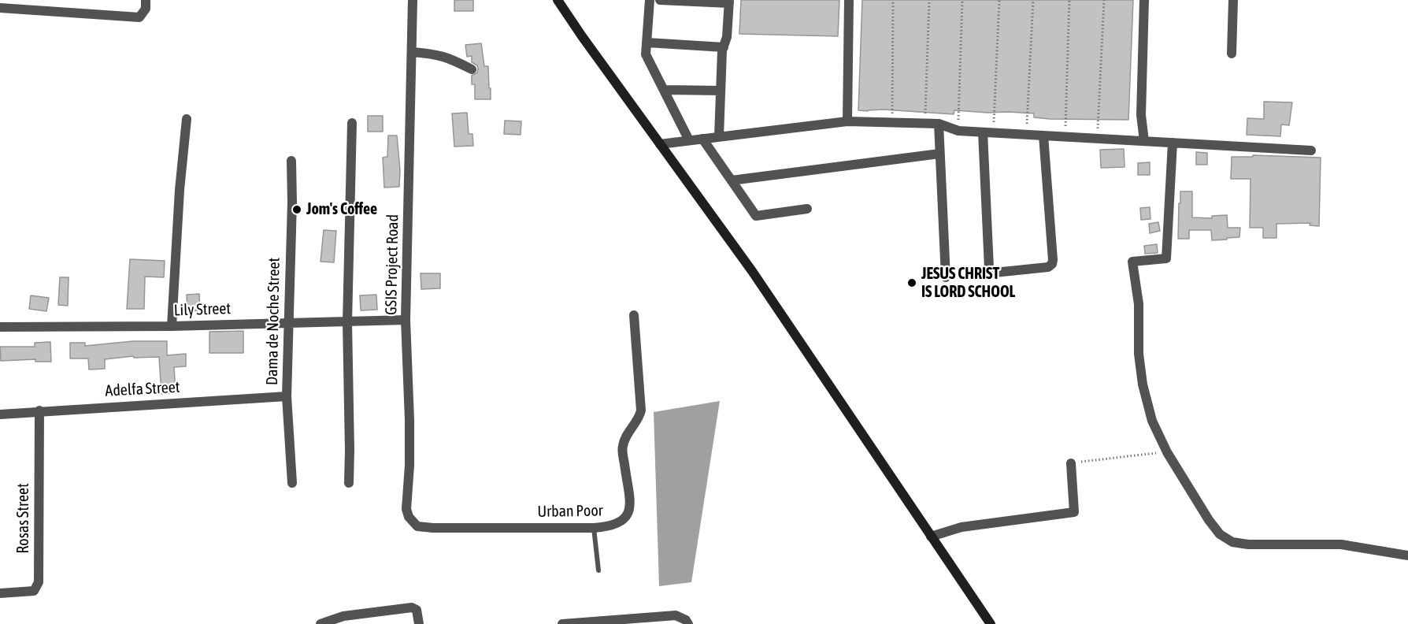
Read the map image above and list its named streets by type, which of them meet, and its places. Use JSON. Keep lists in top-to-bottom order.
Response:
{
  "streets": {
    "street": [
      "GSIS Project Road",
      "Lily Street",
      "Dama de Noche Street",
      "Adelfa Street",
      "Urban Poor",
      "Rosas Street"
    ]
  },
  "crossings": [
    ["GSIS Project Road", "Lily Street"],
    ["GSIS Project Road", "Urban Poor"],
    ["Lily Street", "Dama de Noche Street"],
    ["Dama de Noche Street", "Adelfa Street"],
    ["Adelfa Street", "Rosas Street"]
  ],
  "places": ["Jom's Coffee", "JESUS CHRIST IS LORD SCHOOL"]
}
